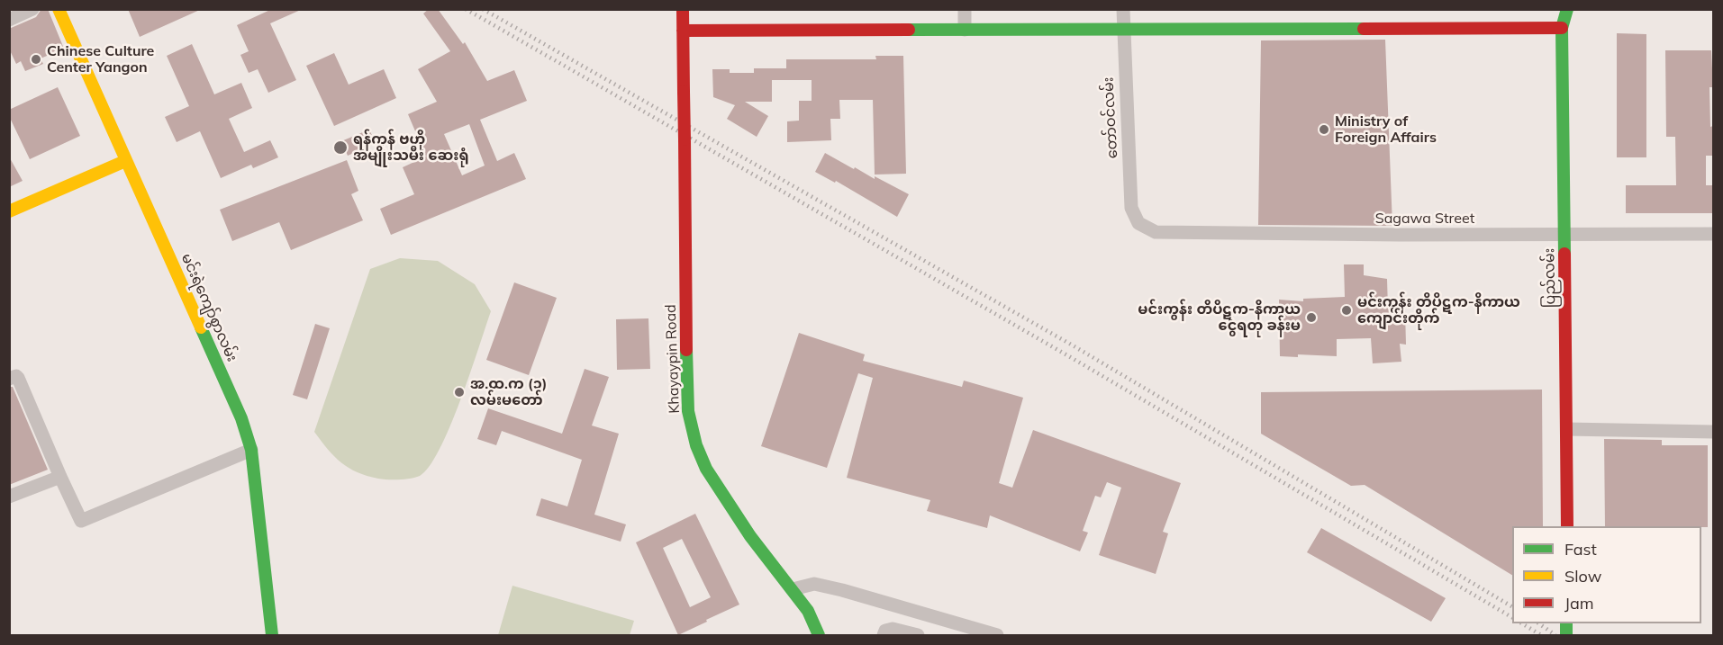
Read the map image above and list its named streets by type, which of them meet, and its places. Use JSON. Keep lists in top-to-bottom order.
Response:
{
  "streets": {
    "main road": ["ပြည်လမ်း", "မင်းရဲကျော်စွာလမ်း", "Khayaypin Road"],
    "street": ["တော်ဝင်လမ်း", "Sagawa Street"]
  },
  "crossings": [
    ["တော်ဝင်လမ်း", "Sagawa Street"],
    ["Sagawa Street", "ပြည်လမ်း"]
  ],
  "places": [
    "Chinese Culture Center Yangon",
    "Ministry of Foreign Affairs",
    "ရန်ကုန် ဗဟို အမျိုးသမီး ဆေးရုံ",
    "မင်းကွန်း တိပိဋက-နိကာယ ကျောင်းတိုက်",
    "မင်းကွန်း တိပိဋက-နိကာယ ငွေရတု ခန်းမ",
    "အ.ထ.က (၁) လမ်းမတော်"
  ],
  "legend": ["Fast", "Slow", "Jam"]
}
